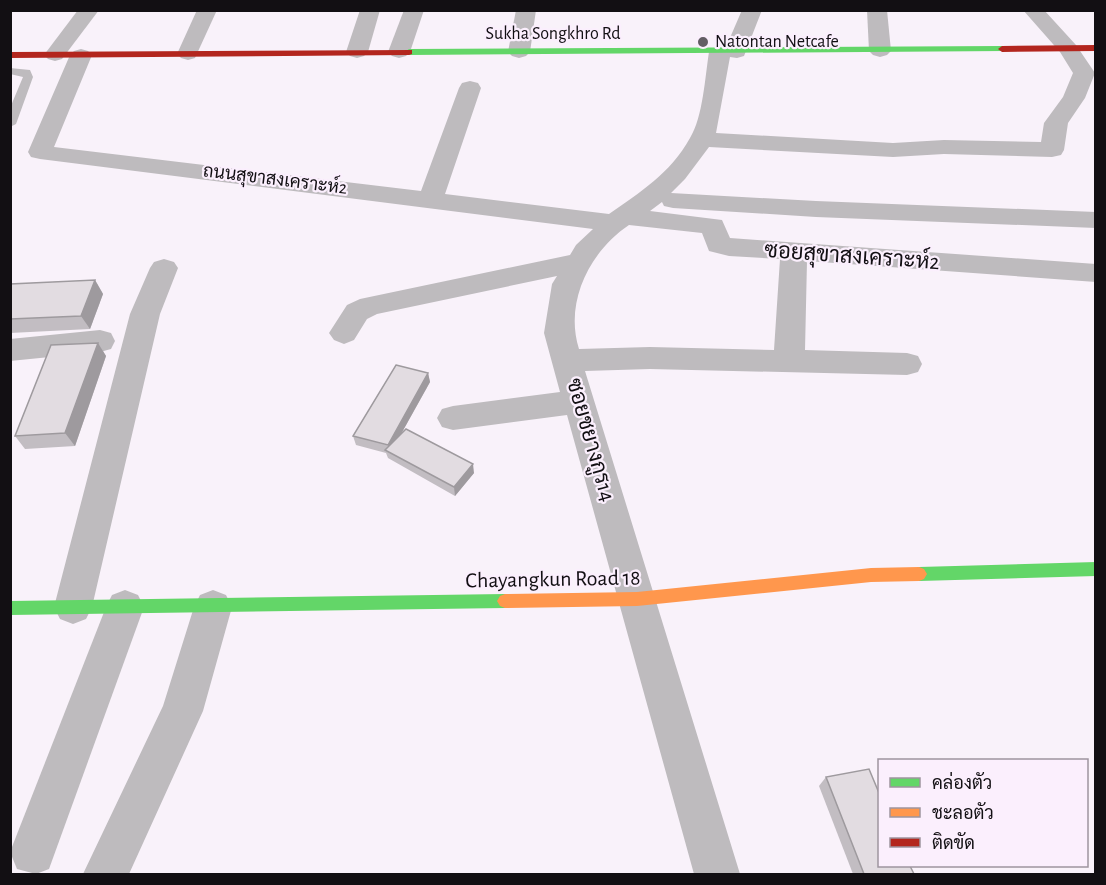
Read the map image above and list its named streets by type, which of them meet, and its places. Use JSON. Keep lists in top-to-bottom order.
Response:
{
  "streets": {
    "street": [
      "Sukha Songkhro Rd",
      "ถนนสุขาสงเคราะห์2",
      "ซอยสุขาสงเคราะห์2",
      "ซอยชยางกูร14",
      "Chayangkun Road 18"
    ]
  },
  "crossings": [
    ["Sukha Songkhro Rd", "ถนนสุขาสงเคราะห์2"],
    ["Sukha Songkhro Rd", "ซอยชยางกูร14"],
    ["ถนนสุขาสงเคราะห์2", "ซอยสุขาสงเคราะห์2"],
    ["ถนนสุขาสงเคราะห์2", "ซอยชยางกูร14"],
    ["ซอยสุขาสงเคราะห์2", "ซอยชยางกูร14"],
    ["ซอยชยางกูร14", "Chayangkun Road 18"]
  ],
  "places": ["Natontan Netcafe"],
  "legend": ["คล่องตัว", "ชะลอตัว", "ติดขัด"]
}
